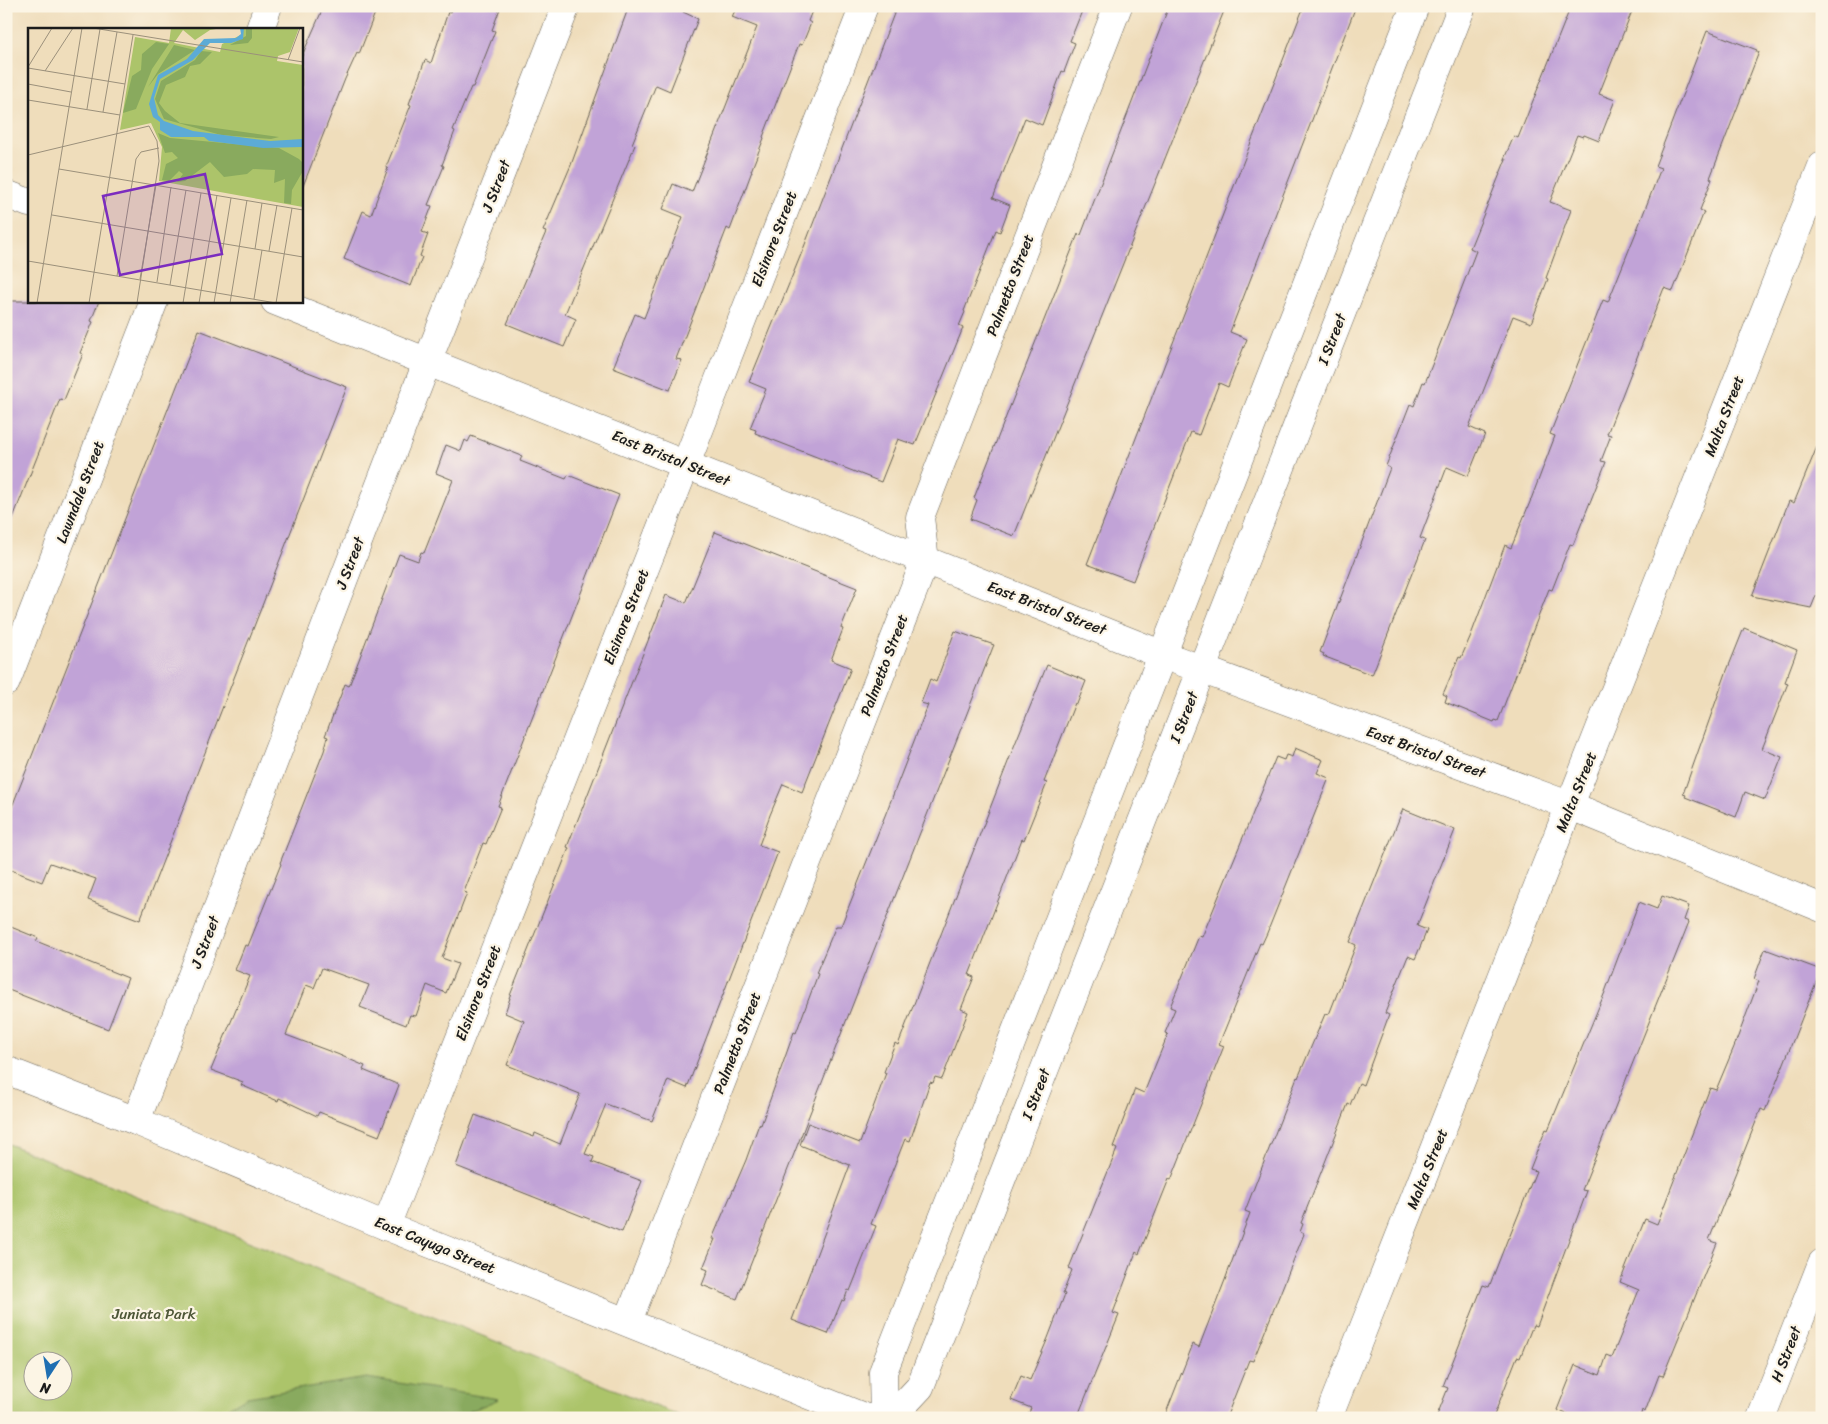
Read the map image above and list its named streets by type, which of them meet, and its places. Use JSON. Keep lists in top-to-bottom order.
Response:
{
  "streets": {
    "street": [
      "J Street",
      "Elsinore Street",
      "Palmetto Street",
      "I Street",
      "Malta Street",
      "East Bristol Street",
      "Lawndale Street",
      "East Cayuga Street",
      "H Street"
    ]
  },
  "crossings": [
    ["J Street", "East Bristol Street"],
    ["J Street", "East Cayuga Street"],
    ["Elsinore Street", "East Bristol Street"],
    ["Elsinore Street", "East Cayuga Street"],
    ["Palmetto Street", "East Bristol Street"],
    ["Palmetto Street", "East Cayuga Street"],
    ["I Street", "East Bristol Street"],
    ["Malta Street", "East Bristol Street"]
  ],
  "parks": ["Juniata Park"],
  "north": "bottom"
}
